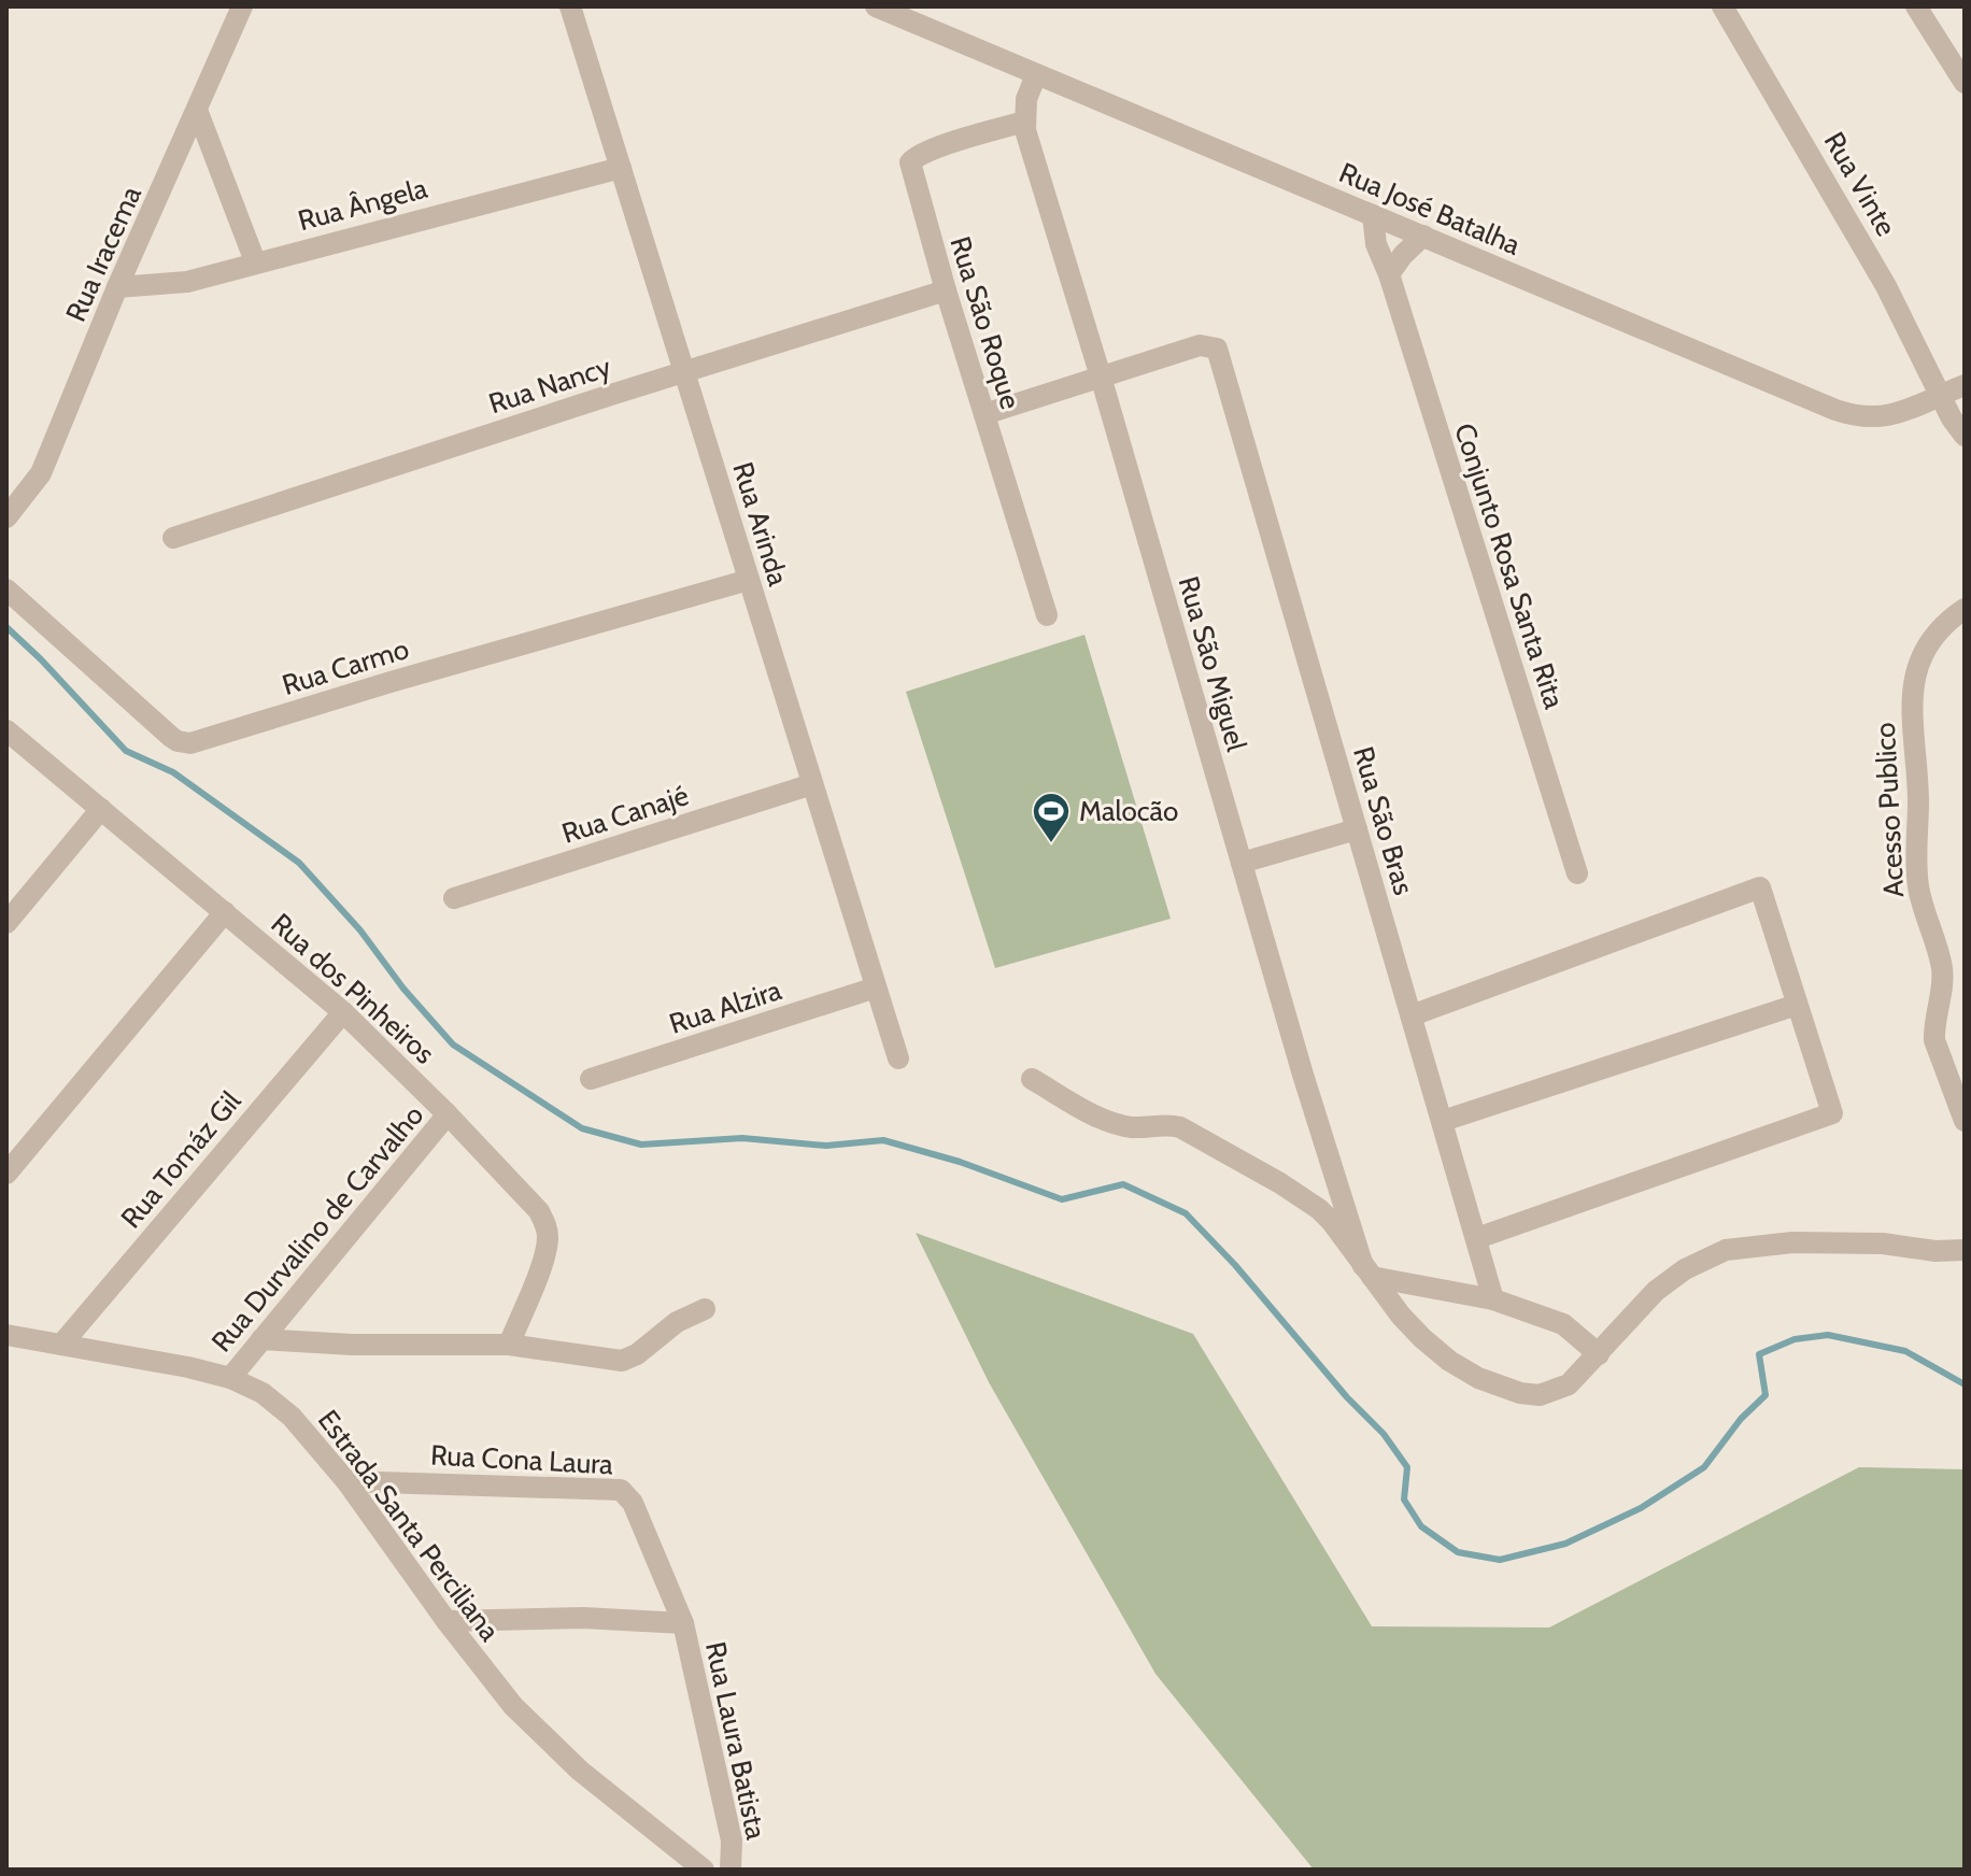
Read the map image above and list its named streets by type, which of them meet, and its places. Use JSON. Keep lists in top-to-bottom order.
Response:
{
  "streets": {
    "street": [
      "Rua Vinte",
      "Rua Ângela",
      "Rua José Batalha",
      "Rua Iracema",
      "Rua São Roque",
      "Rua Nancy",
      "Rua Arinda",
      "Conjunto Rosa Santa Rita",
      "Rua São Miguel",
      "Rua Carmo",
      "Acesso Publico",
      "Rua Canajé",
      "Rua São Bras",
      "Rua dos Pinheiros",
      "Rua Alzira",
      "Rua Tomáz Gil",
      "Rua Durvalino de Carvalho",
      "Rua Cona Laura",
      "Estrada Santa Perciliana",
      "Rua Laura Batista"
    ]
  },
  "crossings": [
    ["Rua Vinte", "Rua José Batalha"],
    ["Rua Ângela", "Rua Iracema"],
    ["Rua Ângela", "Rua Arinda"],
    ["Rua José Batalha", "Conjunto Rosa Santa Rita"],
    ["Rua São Roque", "Rua Nancy"],
    ["Rua São Roque", "Rua São Miguel"],
    ["Rua Nancy", "Rua Arinda"],
    ["Rua Arinda", "Rua Carmo"],
    ["Rua Arinda", "Rua Canajé"],
    ["Rua Arinda", "Rua Alzira"],
    ["Rua São Miguel", "Rua São Bras"],
    ["Rua dos Pinheiros", "Rua Tomáz Gil"],
    ["Rua dos Pinheiros", "Rua Durvalino de Carvalho"],
    ["Rua Tomáz Gil", "Estrada Santa Perciliana"],
    ["Rua Durvalino de Carvalho", "Estrada Santa Perciliana"],
    ["Rua Cona Laura", "Estrada Santa Perciliana"],
    ["Rua Cona Laura", "Rua Laura Batista"]
  ],
  "places": {
    "sports": ["Malocão"]
  }
}
